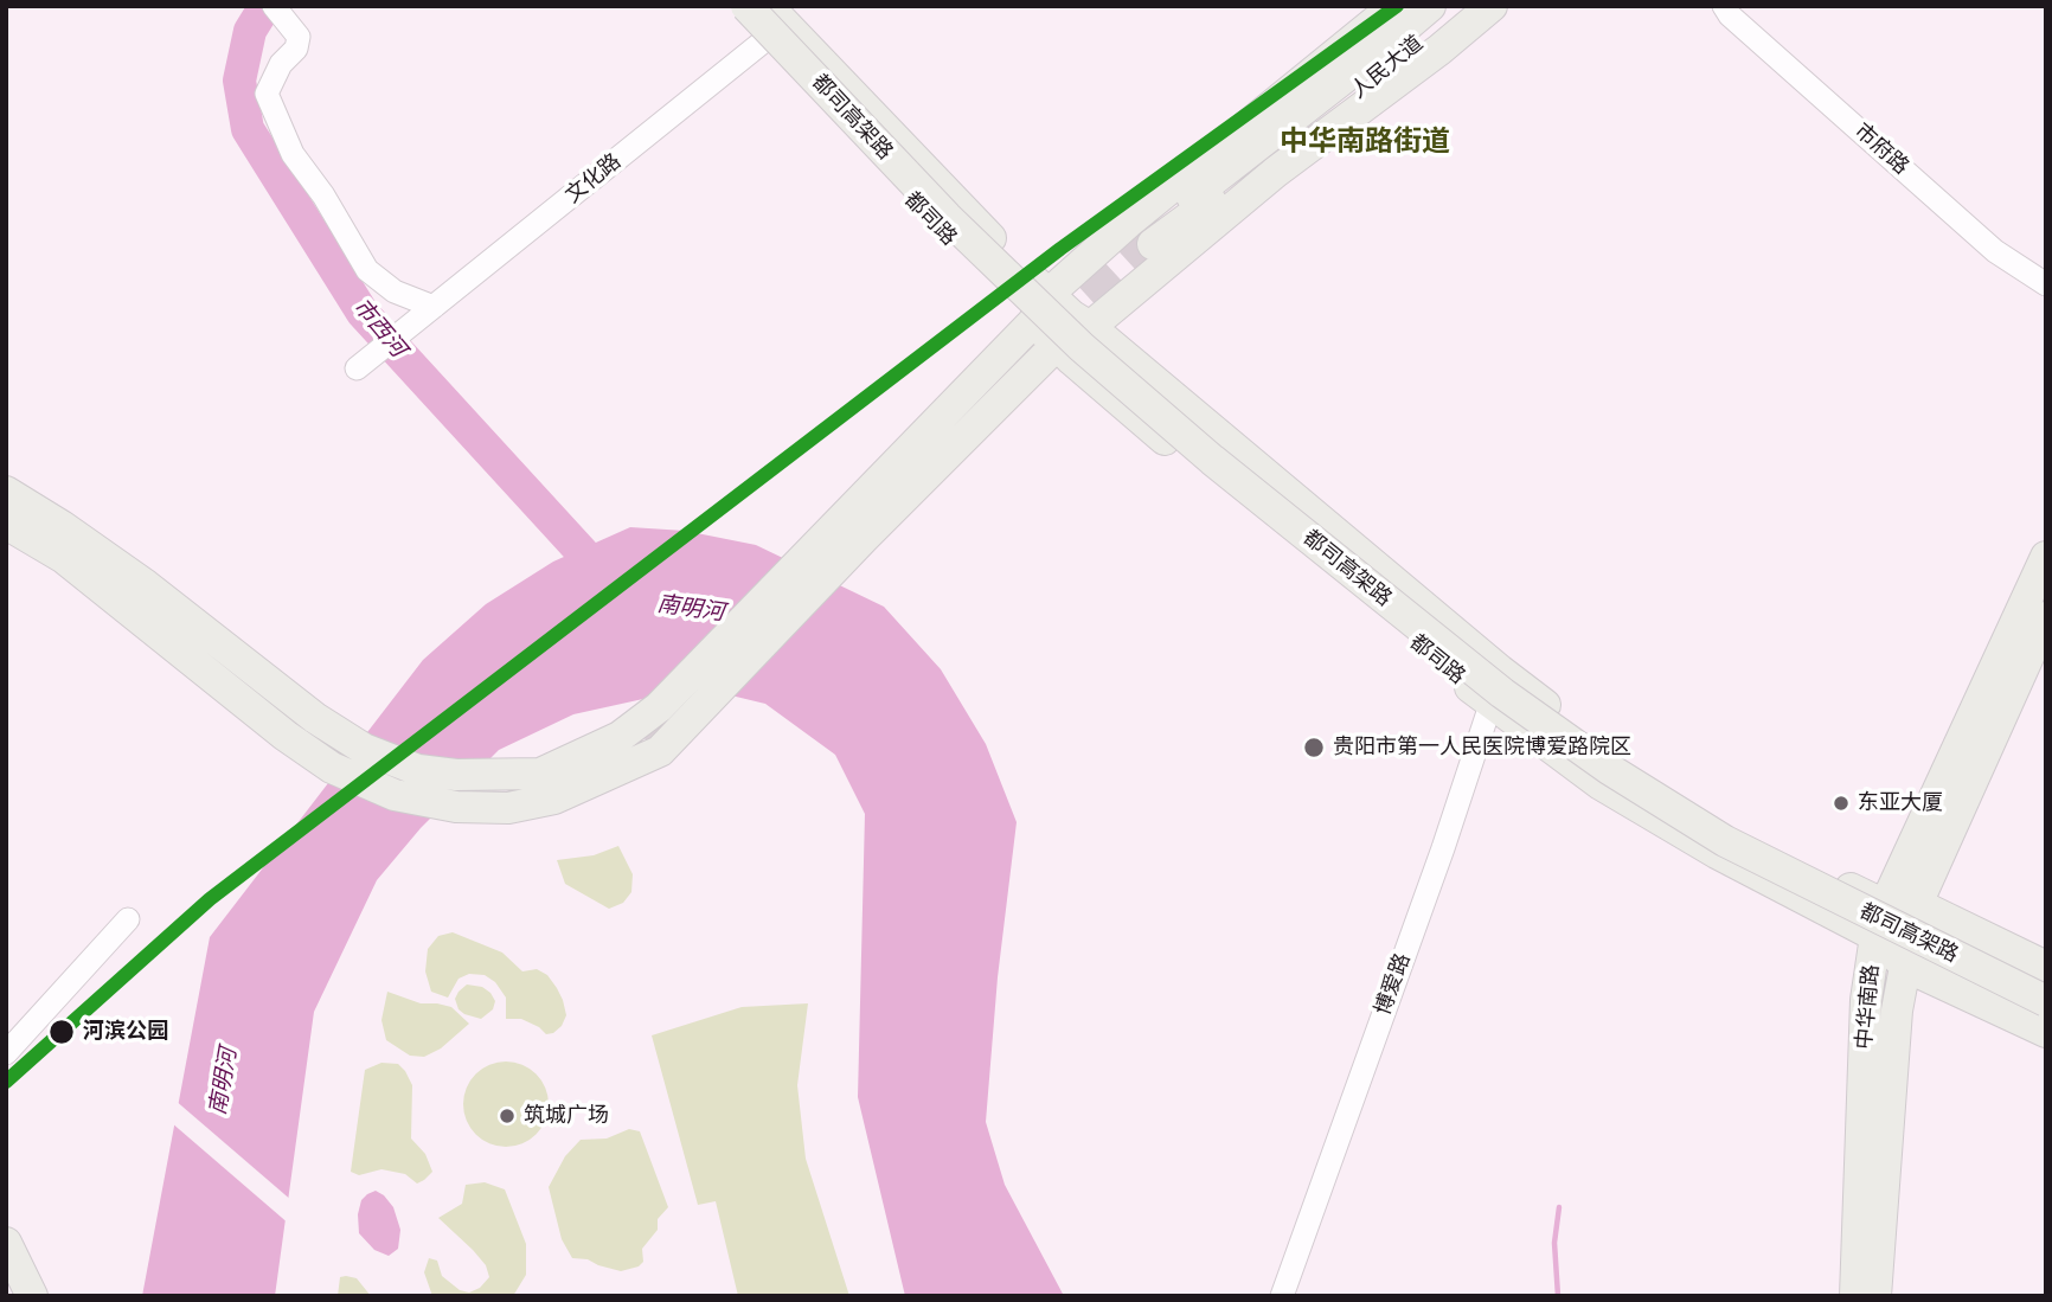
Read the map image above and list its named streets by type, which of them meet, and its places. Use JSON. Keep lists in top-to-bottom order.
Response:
{
  "streets": {
    "main road": [
      "人民大道",
      "都司高架路",
      "都司路",
      "中华南路"
    ],
    "street": ["市府路", "文化路", "博爱路"]
  },
  "crossings": [
    ["文化路", "都司路"],
    ["都司路", "博爱路"],
    ["都司路", "中华南路"]
  ],
  "districts": ["中华南路街道"],
  "water": ["市西河", "南明河"],
  "places": [
    "贵阳市第一人民医院博爱路院区",
    "东亚大厦",
    "河滨公园",
    "筑城广场"
  ]
}
